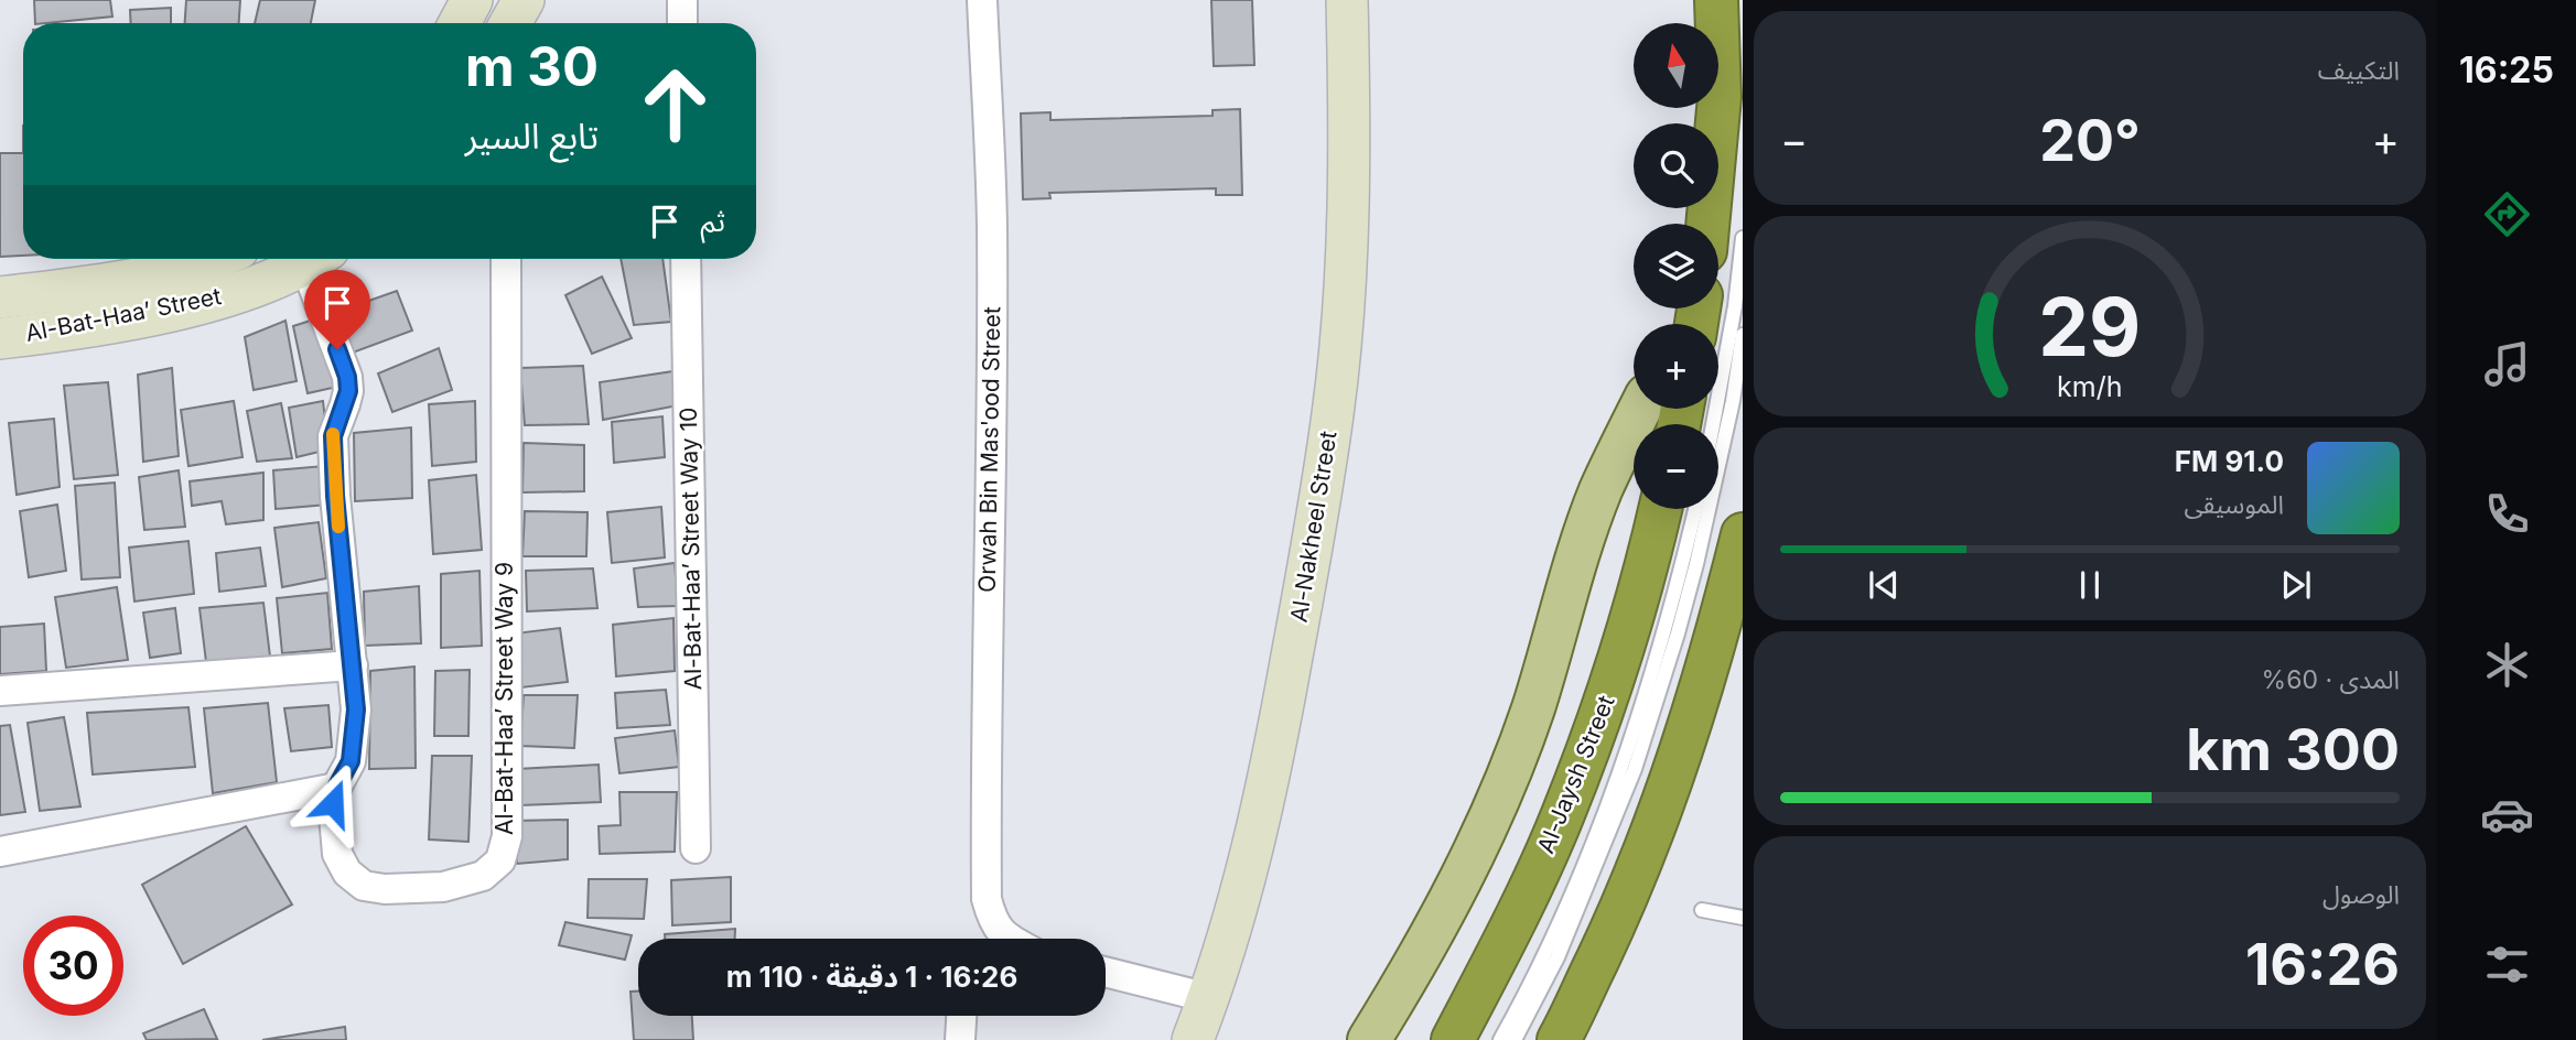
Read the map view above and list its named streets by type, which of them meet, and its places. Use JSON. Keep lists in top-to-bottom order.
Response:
{
  "streets": {
    "highway": ["Al-Jaysh Street"],
    "street": [
      "Al-Bat-Haa’ Street",
      "Orwah Bin Mas'ood Street",
      "Al-Nakheel Street",
      "Al-Bat-Haa’ Street Way 10",
      "Al-Bat-Haa’ Street Way 9"
    ]
  },
  "north": "top",
  "page": {
    "tabs": "16:25",
    "tile": [
      "التكييف",
      ["المدى · 60%", "300 km"],
      ["الوصول", "16:26"]
    ],
    "map_buttons": ["+", "−"],
    "turn": ["30 m", "تابع السير"],
    "heat": ["−", "20°", "+"],
    "then": "ثم",
    "song": ["91.0 FM", "الموسيقى"],
    "limit": "30",
    "trip": "16:26 · 1 دقيقة · 110 m",
    "gauge": ["29", "km/h"]
  }
}
